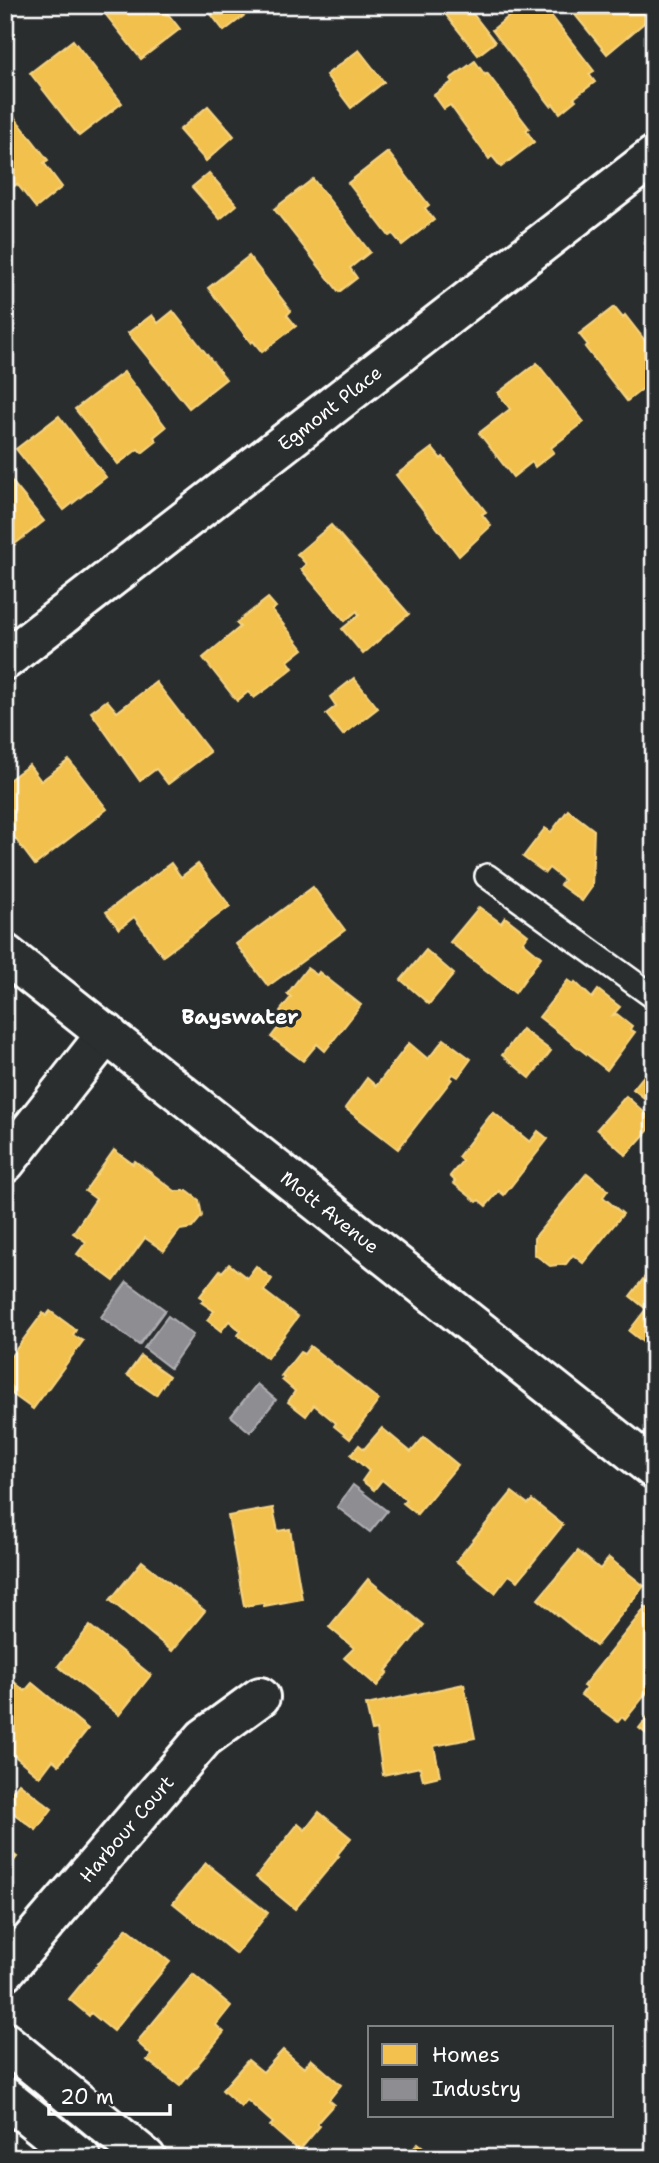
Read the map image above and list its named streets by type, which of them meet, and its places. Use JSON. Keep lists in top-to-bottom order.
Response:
{
  "streets": {
    "street": ["Egmont Place", "Mott Avenue", "Harbour Court"]
  },
  "districts": ["Bayswater"],
  "legend": ["Homes", "Industry"],
  "scale_bar": "20 m"
}
